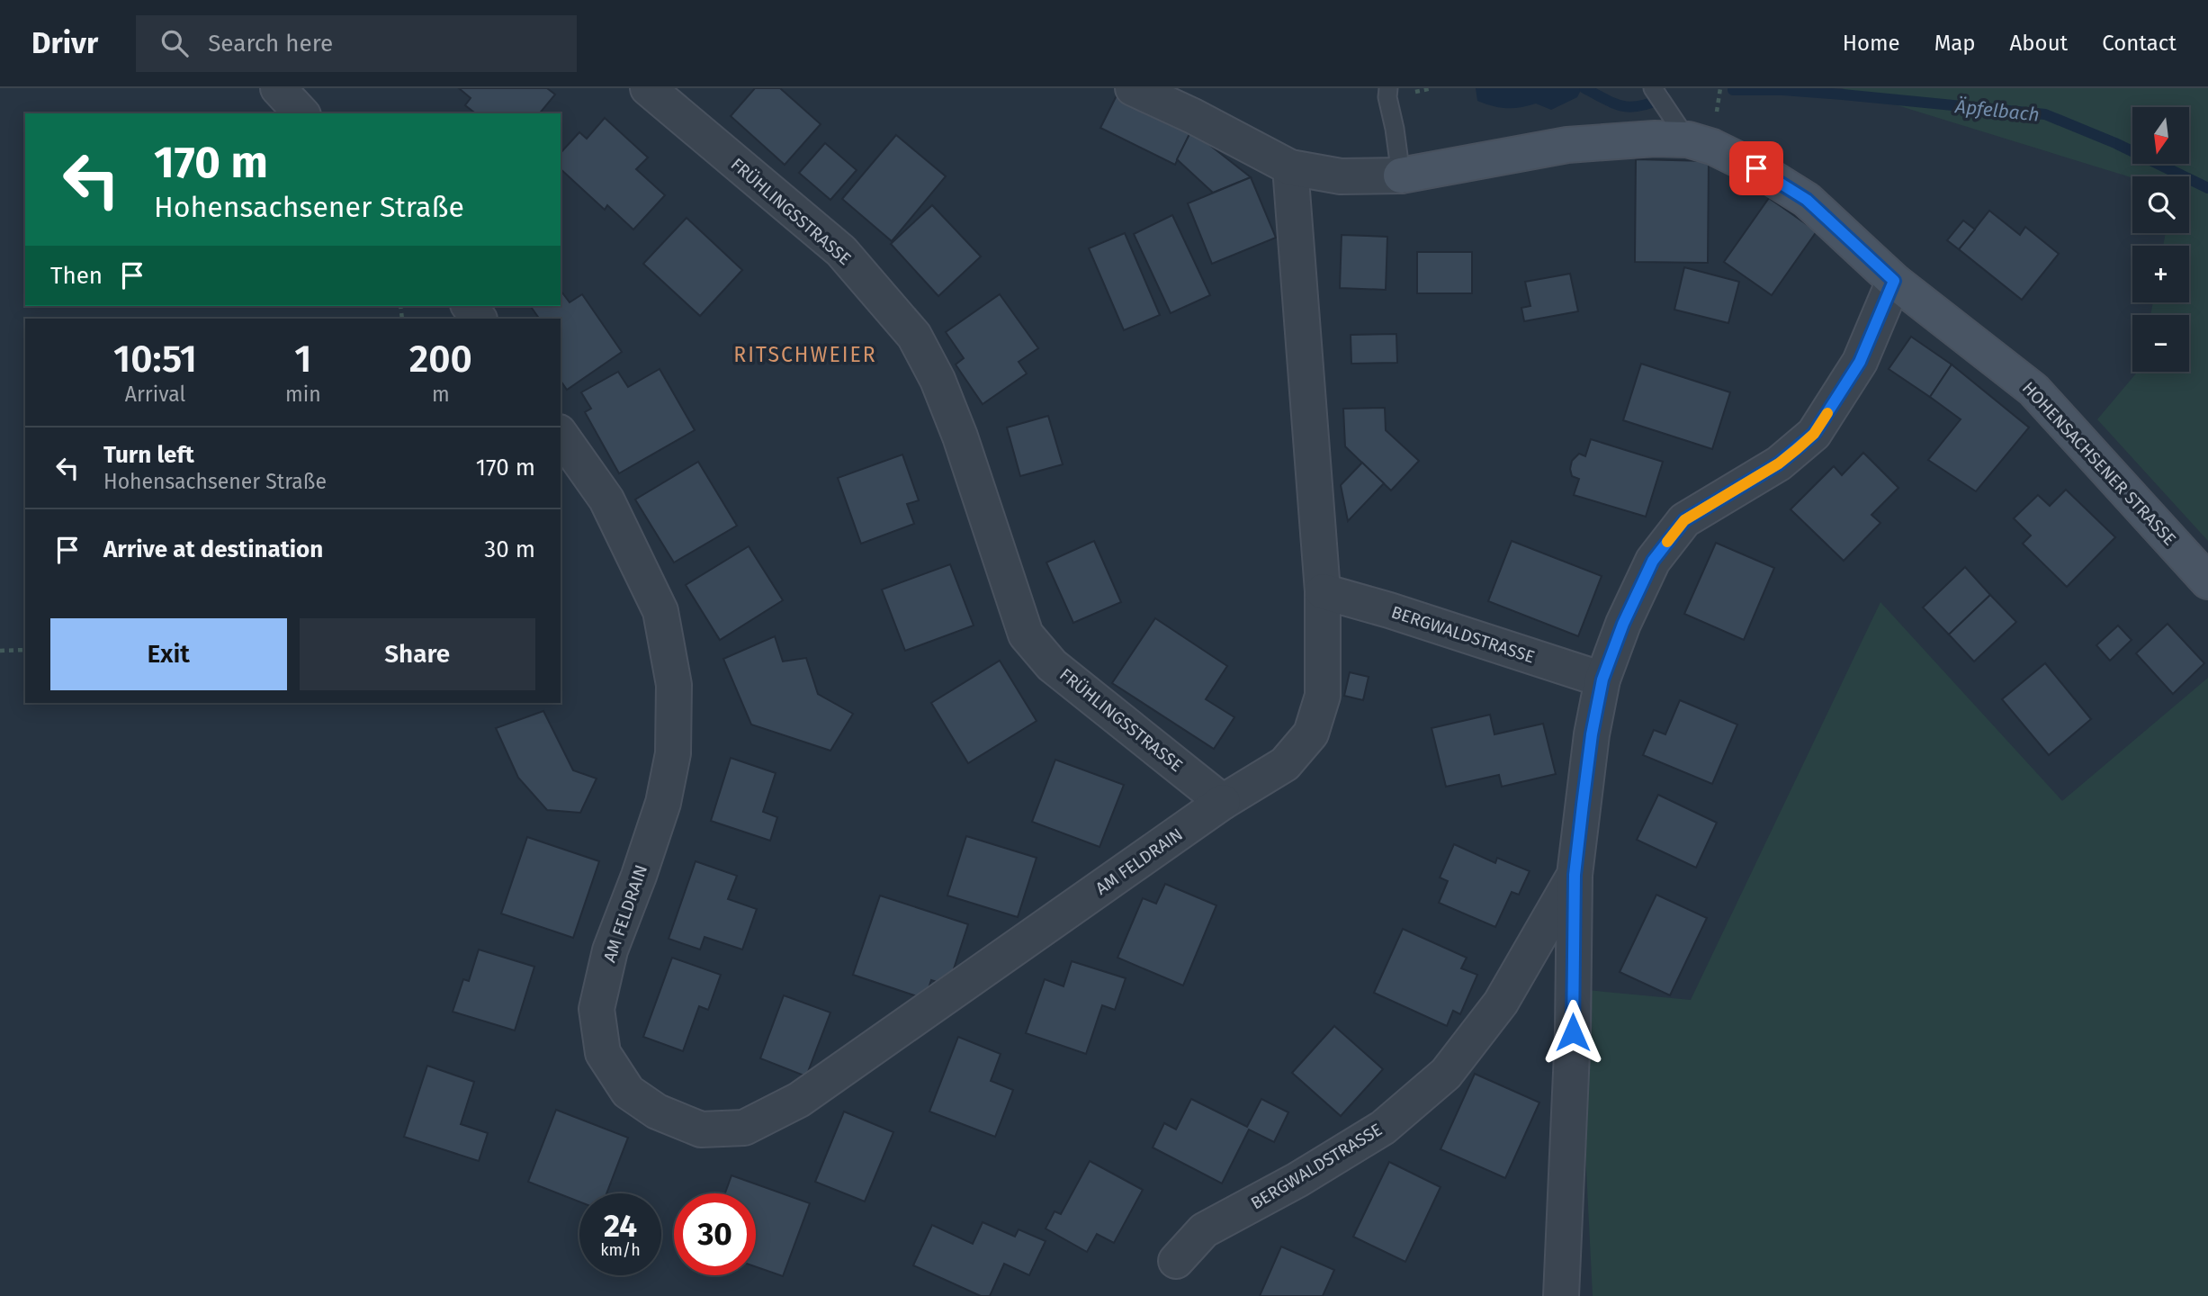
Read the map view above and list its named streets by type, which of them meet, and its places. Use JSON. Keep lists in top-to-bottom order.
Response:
{
  "streets": {
    "street": [
      "FRÜHLINGSSTRASSE",
      "HOHENSACHSENER STRASSE",
      "BERGWALDSTRASSE",
      "AM FELDRAIN"
    ]
  },
  "crossings": [
    ["FRÜHLINGSSTRASSE", "AM FELDRAIN"],
    ["HOHENSACHSENER STRASSE", "BERGWALDSTRASSE"]
  ],
  "districts": ["RITSCHWEIER"],
  "water": ["Äpfelbach"],
  "north": "bottom",
  "page": {
    "header": "Drivr",
    "search": "Search here",
    "nav": [
      "Home",
      "Map",
      "About",
      "Contact"
    ],
    "map_buttons": ["+", "−"],
    "turn": ["170 m", "Hohensachsener Straße"],
    "then": "Then",
    "eta": [
      "10:51",
      "Arrival",
      "1",
      "min",
      "200",
      "m"
    ],
    "list": [
      {
        "name": "Turn left",
        "note": "Hohensachsener Straße",
        "value": "170 m"
      },
      {
        "name": "Arrive at destination",
        "value": "30 m"
      }
    ],
    "buttons": ["Exit", "Share"],
    "speed": "24 km/h",
    "limit": "30"
  }
}
